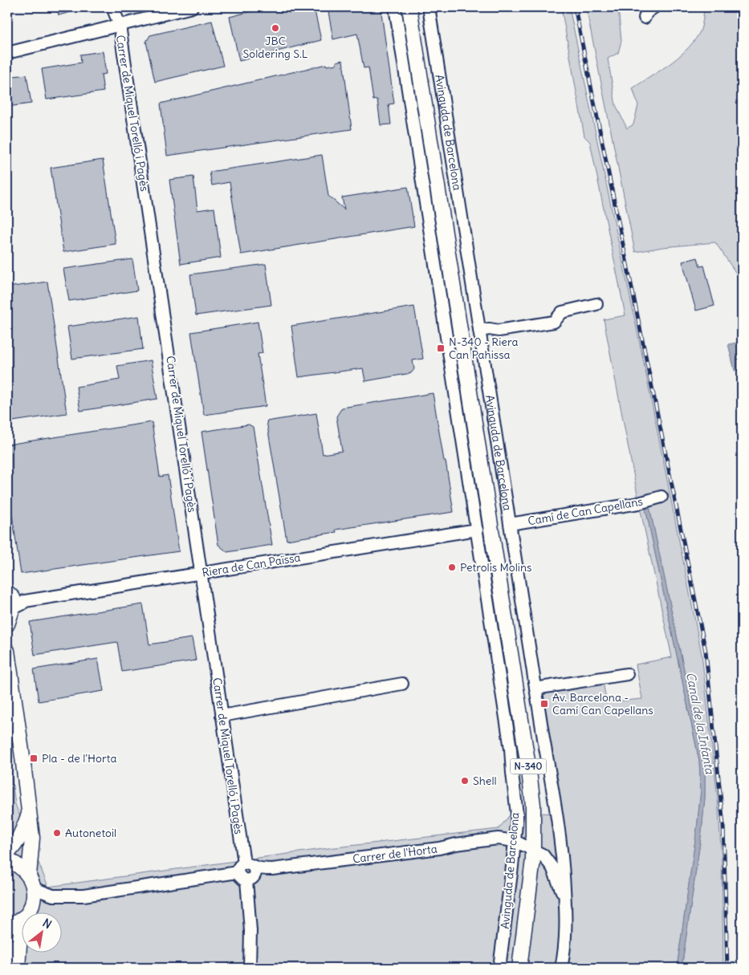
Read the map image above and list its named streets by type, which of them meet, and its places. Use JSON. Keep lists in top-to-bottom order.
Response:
{
  "streets": {
    "main road": ["Avinguda de Barcelona", "N-340"],
    "street": [
      "Carrer de Miquel Torelló i Pagès",
      "Camí de Can Capellans",
      "Riera de Can Païssa",
      "Carrer de l'Horta"
    ]
  },
  "crossings": [
    ["Carrer de Miquel Torelló i Pagès", "Riera de Can Païssa"],
    ["Carrer de Miquel Torelló i Pagès", "Carrer de l'Horta"],
    ["Avinguda de Barcelona", "Camí de Can Capellans"],
    ["Avinguda de Barcelona", "Riera de Can Païssa"],
    ["Avinguda de Barcelona", "Carrer de l'Horta"]
  ],
  "water": ["Canal de la Infanta"],
  "places": {
    "other": [
      "JBC Soldering S.L",
      "Petrolis Molins",
      "Shell",
      "Autonetoil"
    ],
    "transit": ["N-340 - Riera Can Pahissa", "Av. Barcelona - Camí Can Capellans", "Pla - de l'Horta"]
  },
  "north": "top right"
}
